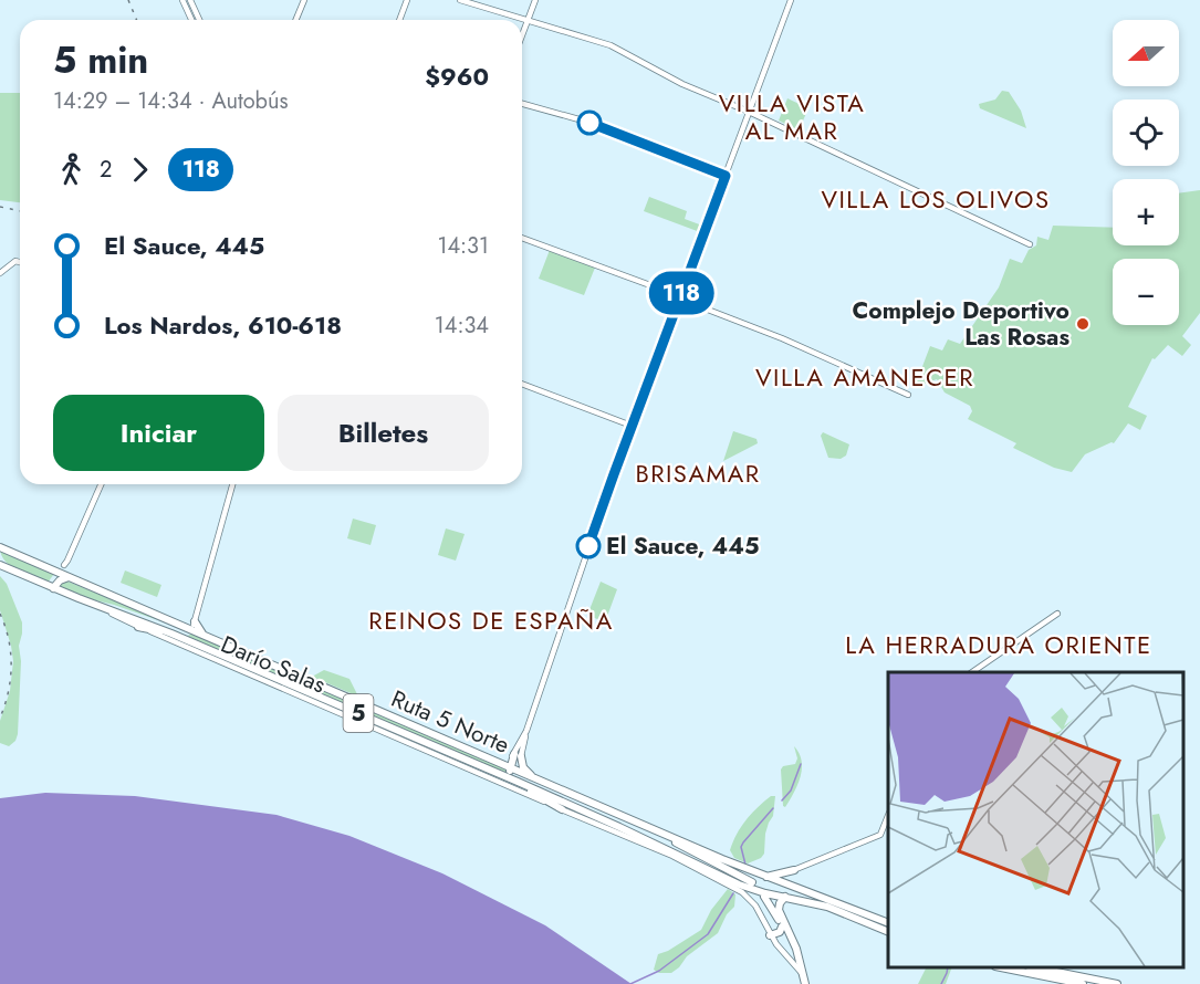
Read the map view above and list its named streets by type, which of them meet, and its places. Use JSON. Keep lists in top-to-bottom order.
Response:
{
  "streets": {
    "highway": ["5", "Ruta 5 Norte"],
    "street": ["Darío Salas"]
  },
  "crossings": [
    ["Darío Salas", "Ruta 5 Norte"]
  ],
  "districts": [
    "VILLA VISTA AL MAR",
    "VILLA LOS OLIVOS",
    "VILLA AMANECER",
    "BRISAMAR",
    "REINOS DE ESPAÑA",
    "LA HERRADURA ORIENTE"
  ],
  "places": ["Complejo Deportivo Las Rosas", "El Sauce, 445"],
  "lines": ["bus line 118"],
  "north": "left",
  "page": {
    "on_map": "118",
    "map_buttons": ["+", "−"],
    "heading": ["5 min", "14:29 – 14:34 · Autobús", "$960"],
    "legs": ["2", "118"],
    "list": [
      {
        "name": "El Sauce, 445",
        "value": "14:31"
      },
      {
        "name": "Los Nardos, 610-618",
        "value": "14:34"
      }
    ],
    "buttons": ["Iniciar", "Billetes"]
  }
}
